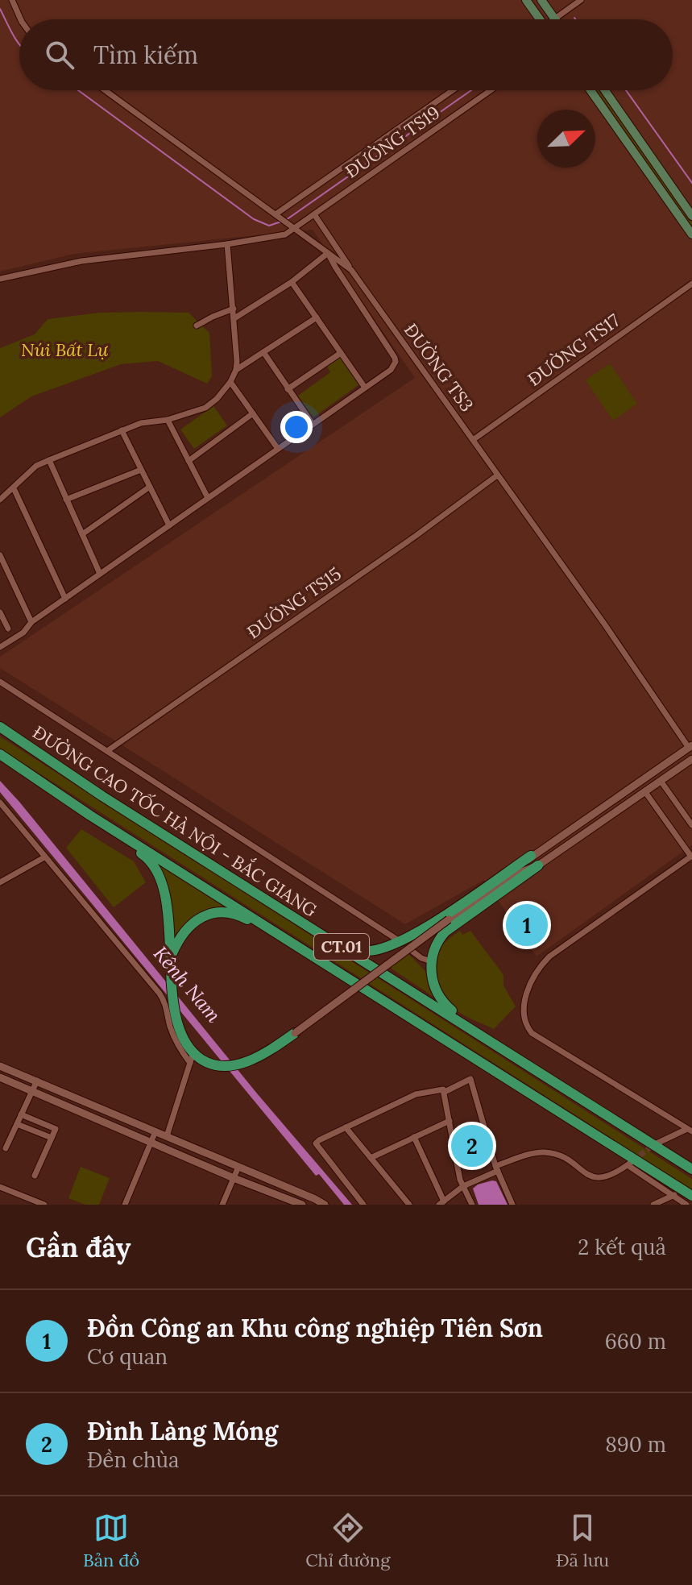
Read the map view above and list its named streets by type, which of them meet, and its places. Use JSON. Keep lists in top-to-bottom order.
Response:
{
  "streets": {
    "highway": ["ĐƯỜNG CAO TỐC HÀ NỘI - BẮC GIANG", "CT.01"],
    "street": [
      "ĐƯỜNG TS19",
      "ĐƯỜNG TS17",
      "ĐƯỜNG TS3",
      "ĐƯỜNG TS15"
    ]
  },
  "crossings": [
    ["ĐƯỜNG TS19", "ĐƯỜNG TS3"],
    ["ĐƯỜNG TS17", "ĐƯỜNG TS3"],
    ["ĐƯỜNG TS3", "ĐƯỜNG TS15"]
  ],
  "water": ["Kênh Nam"],
  "parks": ["Núi Bất Lự"],
  "north": "top right",
  "page": {
    "search": "Tìm kiếm",
    "pins": ["1", "2"],
    "heading": ["Gần đây", "2 kết quả"],
    "list": [
      {
        "mark": "1",
        "name": "Đồn Công an Khu công nghiệp Tiên Sơn",
        "note": "Cơ quan",
        "value": "660 m"
      },
      {
        "mark": "2",
        "name": "Đình Làng Móng",
        "note": "Đền chùa",
        "value": "890 m"
      }
    ],
    "nav": ["Bản đồ", "Chỉ đường", "Đã lưu"]
  }
}
